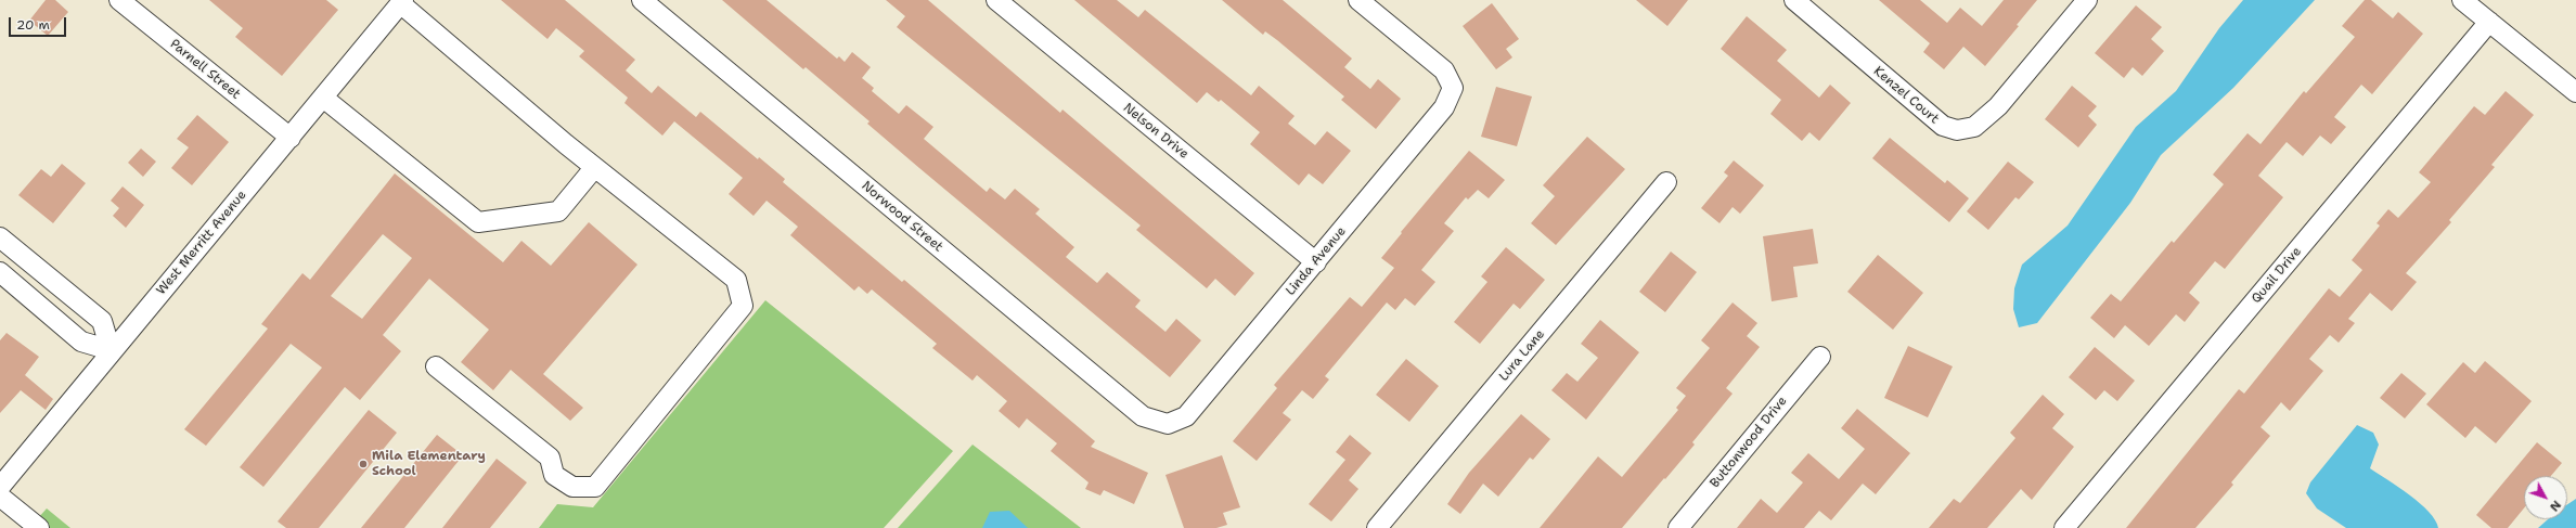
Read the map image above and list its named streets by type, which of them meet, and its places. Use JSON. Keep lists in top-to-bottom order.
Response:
{
  "streets": {
    "street": [
      "Parnell Street",
      "Kenzel Court",
      "Nelson Drive",
      "Norwood Street",
      "West Merritt Avenue",
      "Linda Avenue",
      "Quail Drive",
      "Lura Lane",
      "Buttonwood Drive"
    ]
  },
  "crossings": [
    ["Parnell Street", "West Merritt Avenue"],
    ["Nelson Drive", "Linda Avenue"],
    ["Norwood Street", "Linda Avenue"]
  ],
  "places": ["Mila Elementary School"],
  "scale_bar": "20 m",
  "north": "bottom right"
}
